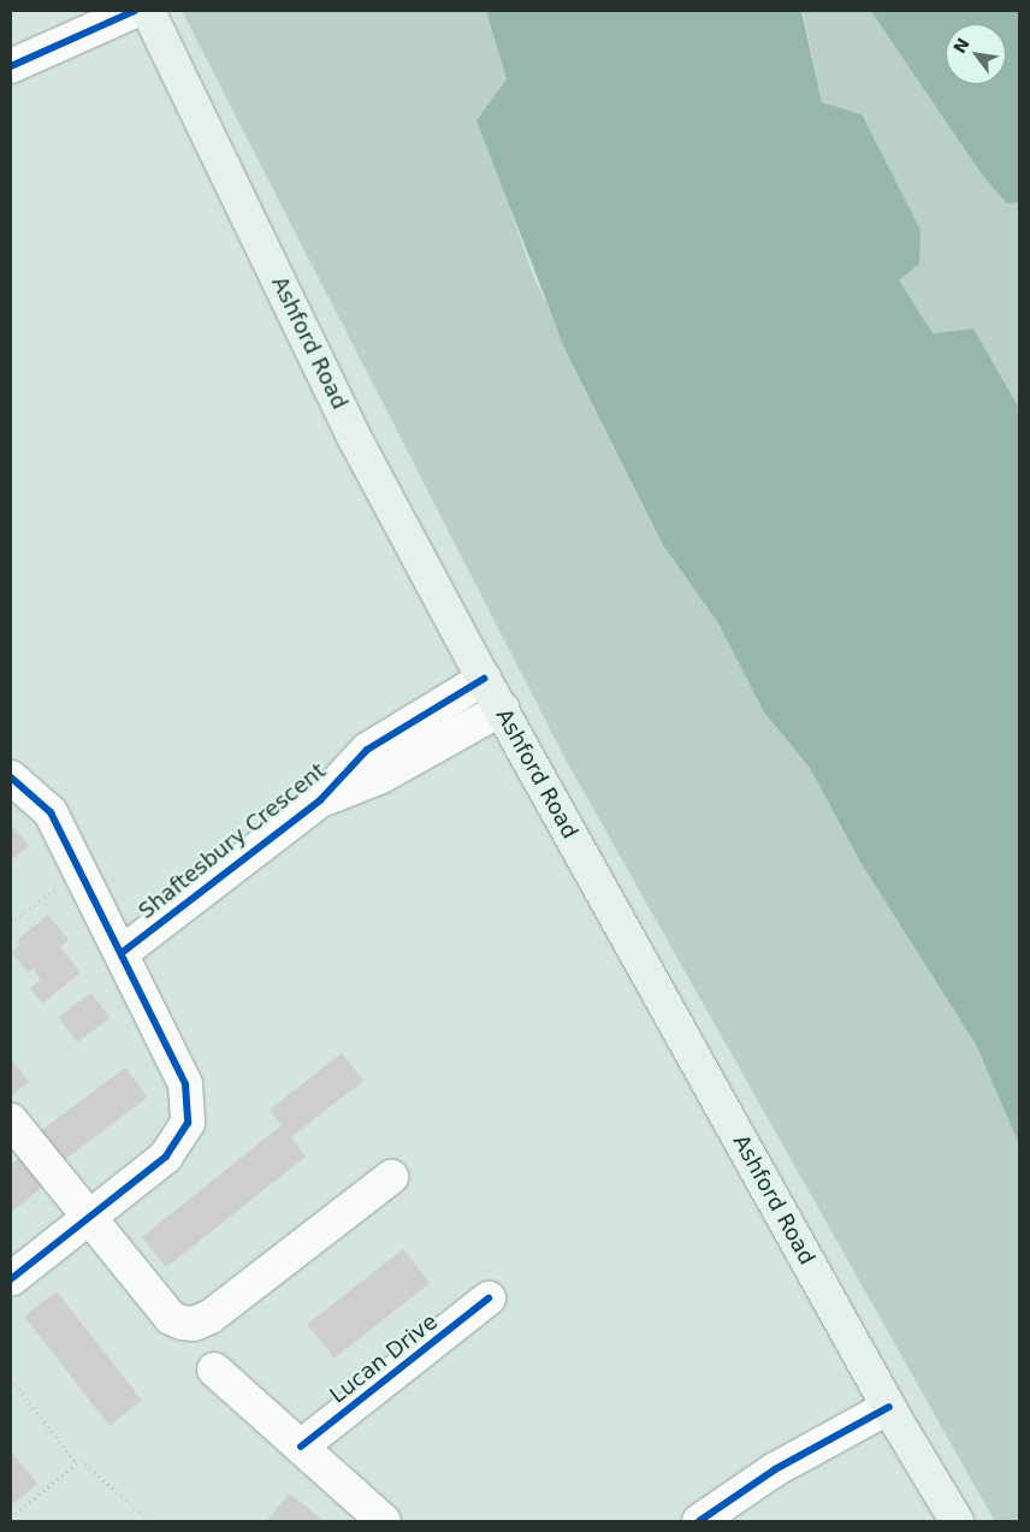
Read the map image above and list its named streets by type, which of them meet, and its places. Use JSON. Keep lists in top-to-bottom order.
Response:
{
  "streets": {
    "main road": ["Ashford Road"],
    "street": ["Shaftesbury Crescent", "Lucan Drive"]
  },
  "crossings": [
    ["Ashford Road", "Shaftesbury Crescent"]
  ],
  "north": "top left"
}
